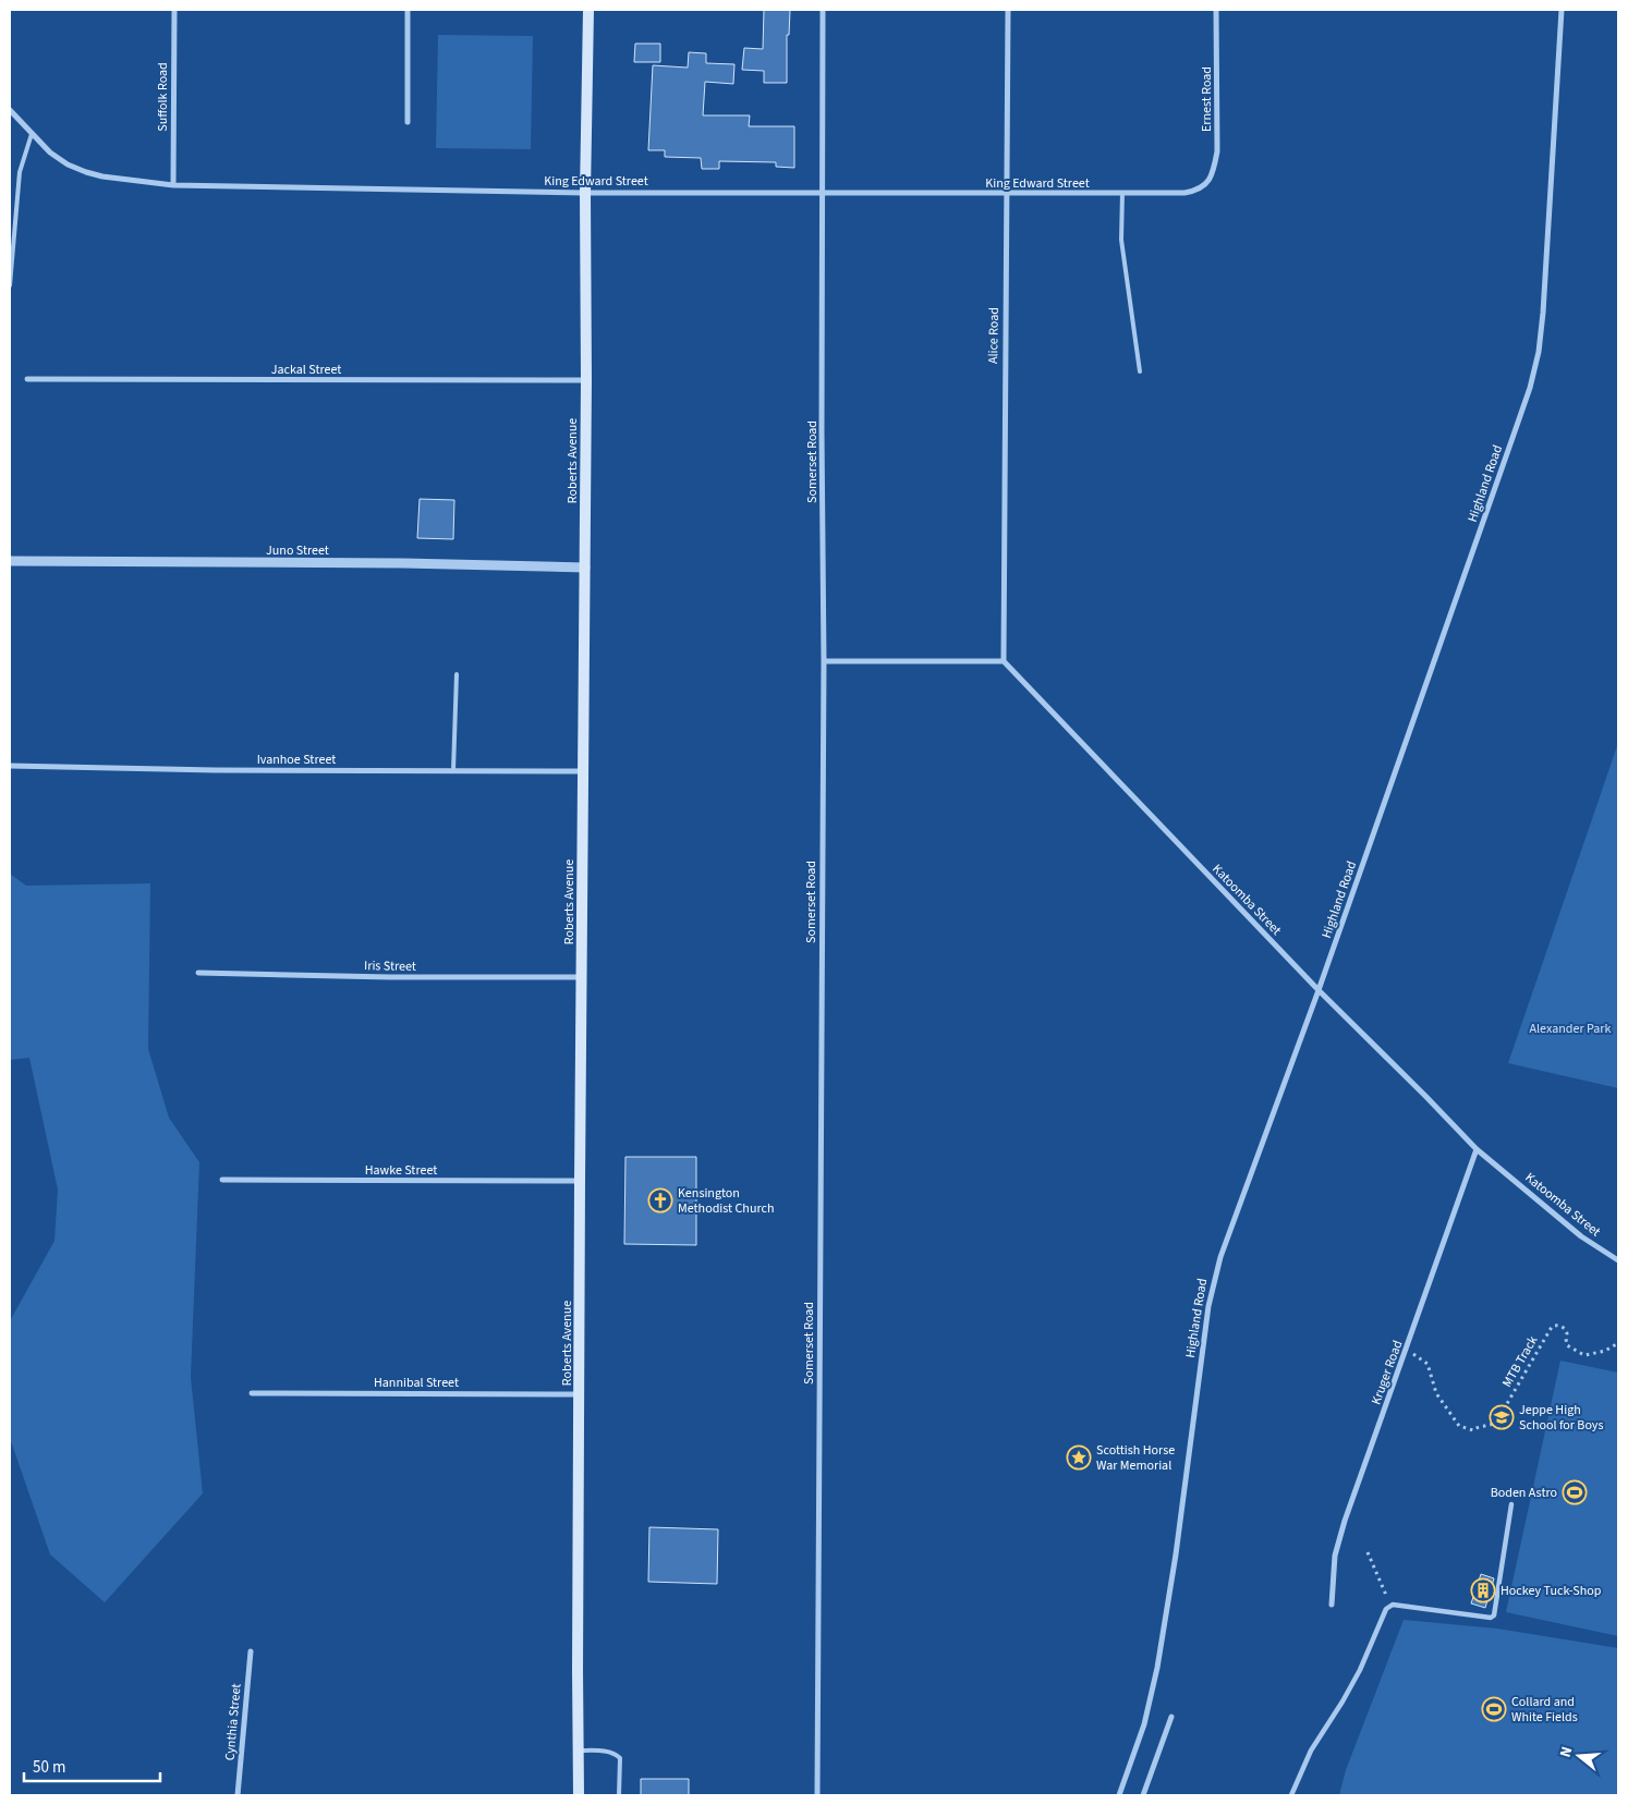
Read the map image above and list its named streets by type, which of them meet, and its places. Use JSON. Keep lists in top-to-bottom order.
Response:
{
  "streets": {
    "main road": ["Roberts Avenue"],
    "street": [
      "Suffolk Road",
      "Ernest Road",
      "King Edward Street",
      "Alice Road",
      "Jackal Street",
      "Somerset Road",
      "Highland Road",
      "Juno Street",
      "Ivanhoe Street",
      "Katoomba Street",
      "Iris Street",
      "Hawke Street",
      "Kruger Road",
      "Hannibal Street",
      "Cynthia Street"
    ],
    "path": ["MTB Track"]
  },
  "crossings": [
    ["Suffolk Road", "King Edward Street"],
    ["Ernest Road", "King Edward Street"],
    ["King Edward Street", "Alice Road"],
    ["King Edward Street", "Roberts Avenue"],
    ["King Edward Street", "Somerset Road"],
    ["Alice Road", "Katoomba Street"],
    ["Jackal Street", "Roberts Avenue"],
    ["Roberts Avenue", "Juno Street"],
    ["Roberts Avenue", "Ivanhoe Street"],
    ["Roberts Avenue", "Iris Street"],
    ["Roberts Avenue", "Hawke Street"],
    ["Roberts Avenue", "Hannibal Street"],
    ["Highland Road", "Katoomba Street"],
    ["Katoomba Street", "Kruger Road"],
    ["MTB Track", "Kruger Road"]
  ],
  "parks": ["Alexander Park"],
  "places": {
    "church": ["Kensington Methodist Church"],
    "school or university": ["Jeppe High School for Boys"],
    "place": ["Scottish Horse War Memorial"],
    "sports": ["Boden Astro", "Collard and White Fields"],
    "building": ["Hockey Tuck-Shop"]
  },
  "scale_bar": "50 m",
  "north": "left"
}
